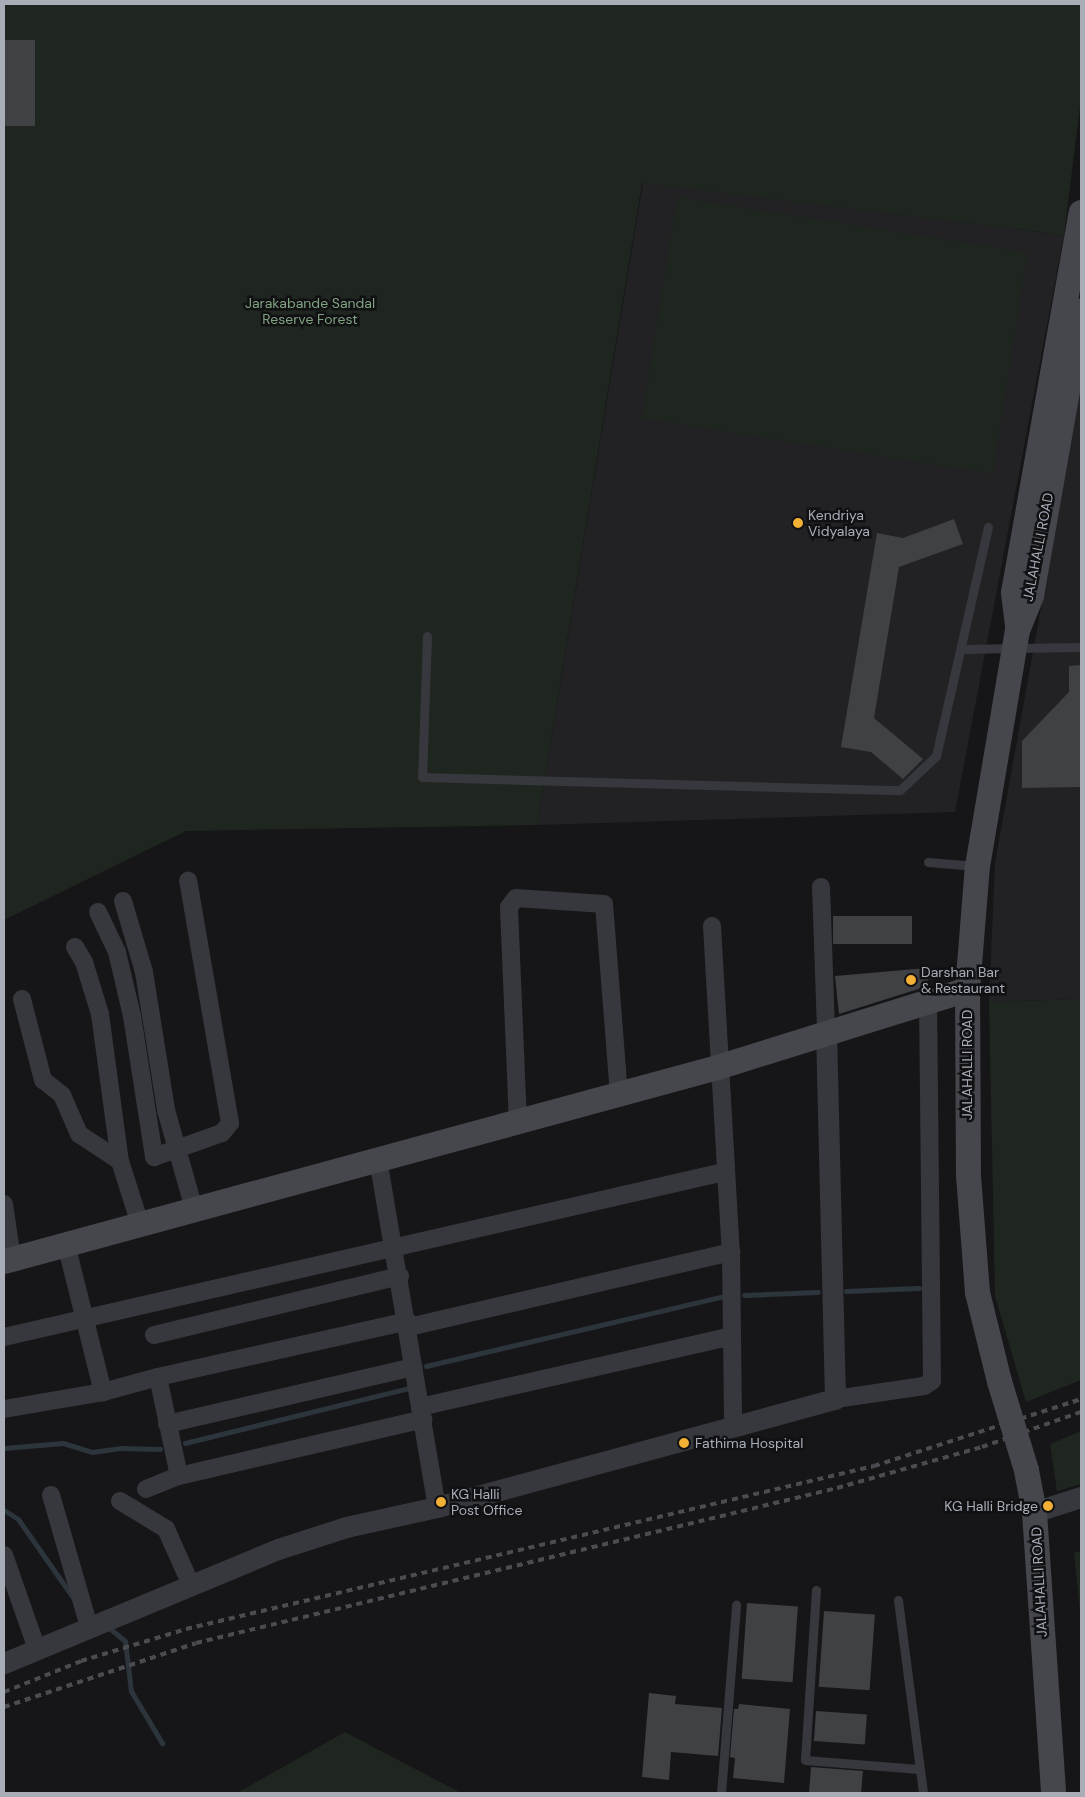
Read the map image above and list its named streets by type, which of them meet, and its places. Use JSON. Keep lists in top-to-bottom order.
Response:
{
  "streets": {
    "main road": ["JALAHALLI ROAD"]
  },
  "parks": ["Jarakabande Sandal Reserve Forest"],
  "places": [
    "Kendriya Vidyalaya",
    "Darshan Bar & Restaurant",
    "Fathima Hospital",
    "KG Halli Post Office",
    "KG Halli Bridge"
  ]
}
